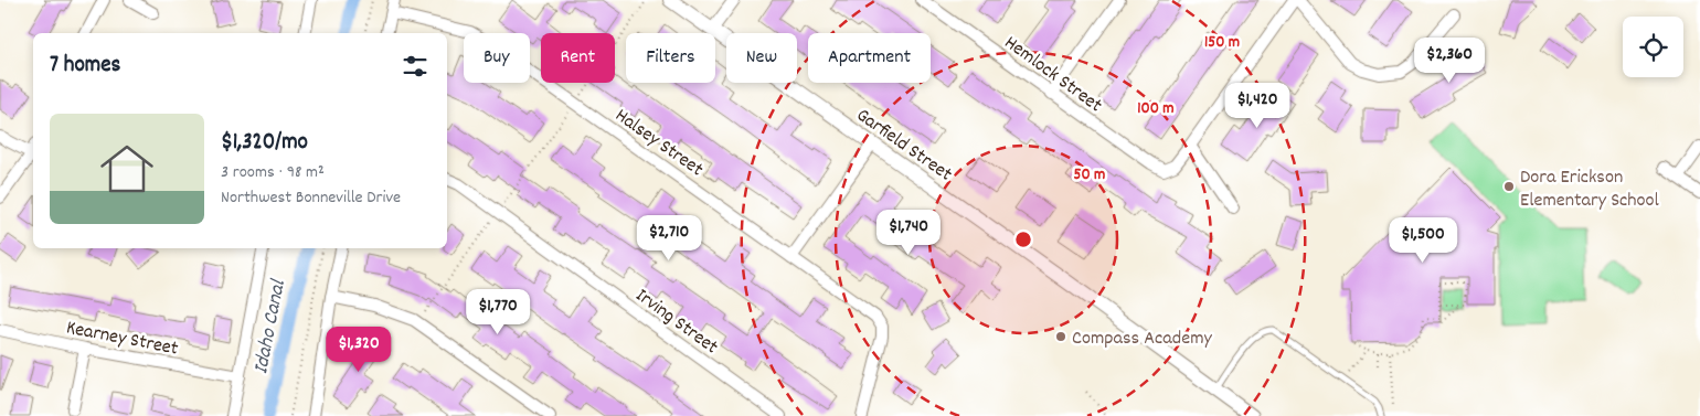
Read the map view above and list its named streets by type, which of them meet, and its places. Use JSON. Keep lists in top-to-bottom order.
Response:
{
  "streets": {
    "street": [
      "Hemlock Street",
      "Halsey Street",
      "Garfield Street",
      "Irving Street",
      "Kearney Street"
    ]
  },
  "water": ["Idaho Canal"],
  "places": ["Dora Erickson Elementary School", "Compass Academy"],
  "page": {
    "chip": [
      "Buy",
      "Rent",
      "Filters",
      "New",
      "Apartment"
    ],
    "heading": "7 homes",
    "price": [
      "$2,360",
      "$1,420",
      "$1,740",
      "$2,710",
      "$1,500",
      "$1,770",
      "$1,320"
    ],
    "list": [
      {
        "name": "$1,320/mo",
        "note": "3 rooms · 98 m² · Northwest Bonneville Drive"
      }
    ]
  },
  "rings": ["150 m", "100 m", "50 m"]
}
